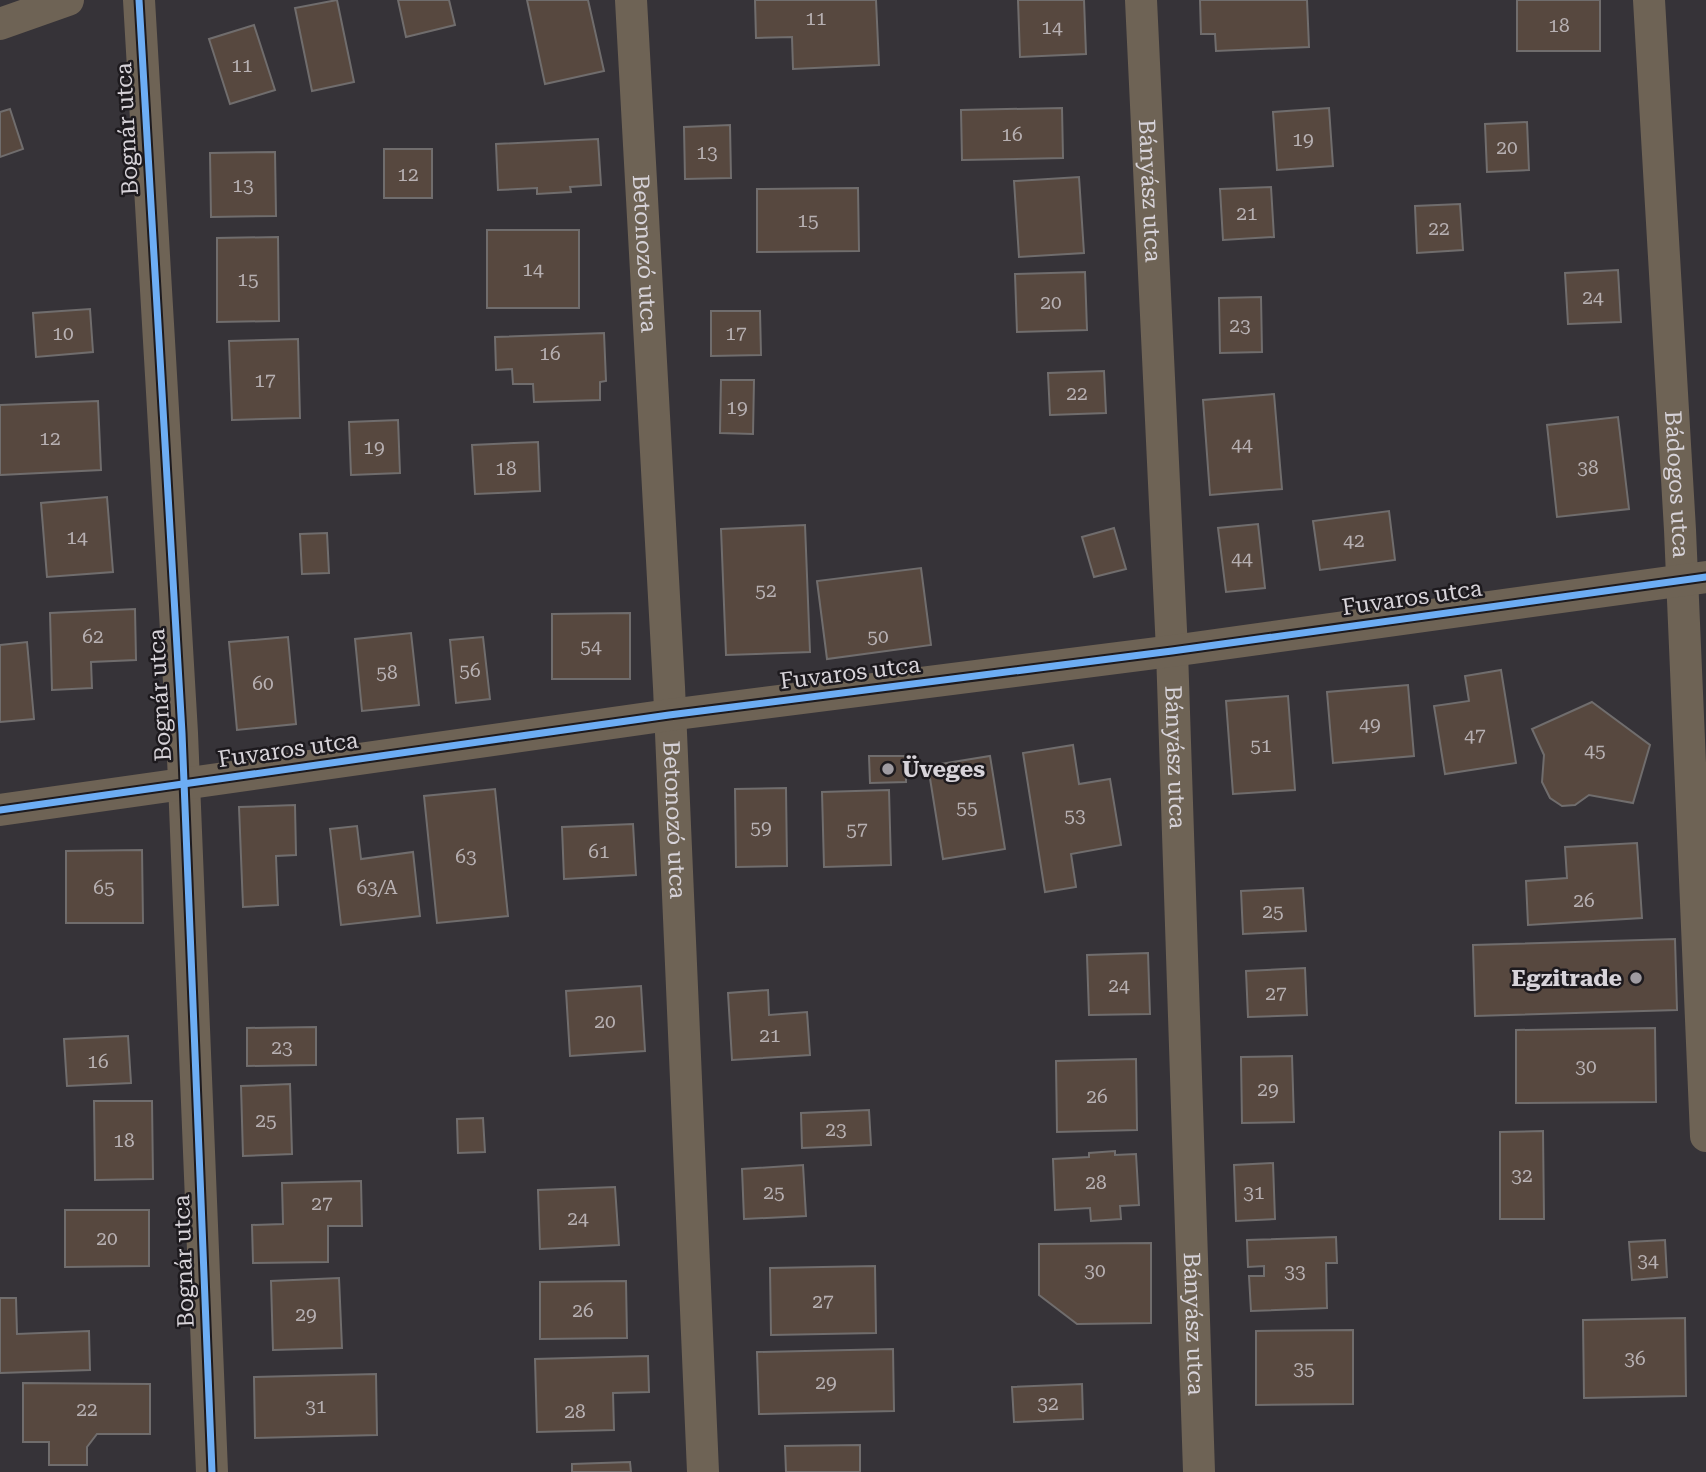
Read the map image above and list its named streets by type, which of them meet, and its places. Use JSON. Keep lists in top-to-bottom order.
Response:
{
  "streets": {
    "street": [
      "Bognár utca",
      "Bányász utca",
      "Betonozó utca",
      "Bádogos utca",
      "Fuvaros utca"
    ]
  },
  "crossings": [
    ["Bognár utca", "Fuvaros utca"],
    ["Bányász utca", "Fuvaros utca"],
    ["Betonozó utca", "Fuvaros utca"],
    ["Bádogos utca", "Fuvaros utca"]
  ],
  "places": ["Üveges", "Egzitrade"],
  "house_numbers": [
    "11",
    "18",
    "14",
    "11",
    "16",
    "19",
    "20",
    "13",
    "12",
    "13",
    "21",
    "15",
    "22",
    "14",
    "15",
    "24",
    "20",
    "23",
    "10",
    "17",
    "16",
    "17",
    "22",
    "19",
    "12",
    "44",
    "19",
    "38",
    "18",
    "14",
    "42",
    "44",
    "52",
    "62",
    "50",
    "54",
    "56",
    "58",
    "60",
    "49",
    "47",
    "51",
    "45",
    "55",
    "53",
    "59",
    "57",
    "61",
    "63",
    "65",
    "63/A",
    "26",
    "25",
    "24",
    "27",
    "20",
    "21",
    "23",
    "16",
    "30",
    "29",
    "26",
    "25",
    "23",
    "18",
    "32",
    "28",
    "25",
    "31",
    "27",
    "24",
    "20",
    "34",
    "30",
    "33",
    "27",
    "26",
    "29",
    "36",
    "35",
    "29",
    "32",
    "31",
    "22",
    "28"
  ]
}
